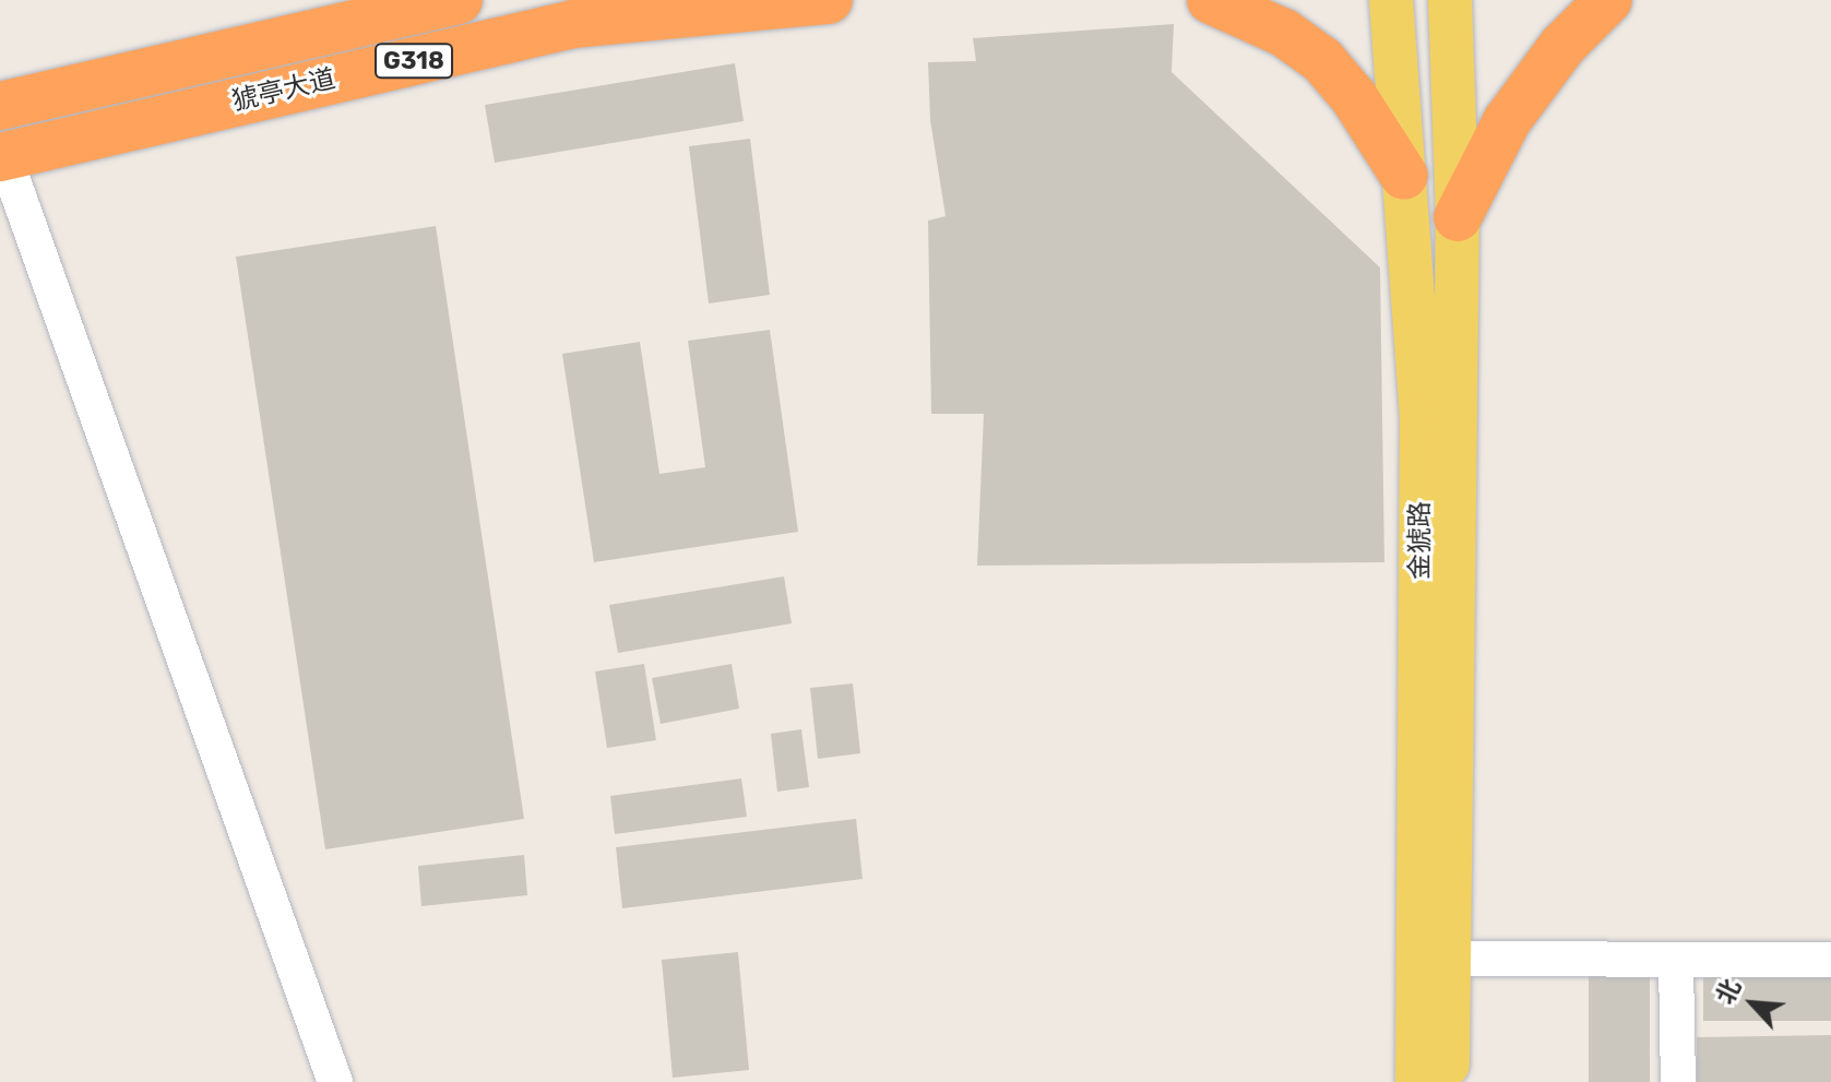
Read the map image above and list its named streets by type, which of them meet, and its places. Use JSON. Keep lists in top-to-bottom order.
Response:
{
  "streets": {
    "highway": ["G318", "猇亭大道"],
    "main road": ["金猇路"]
  },
  "north": "top left"
}
